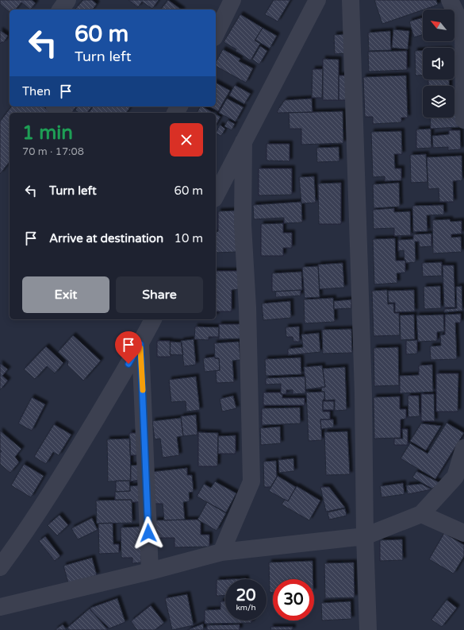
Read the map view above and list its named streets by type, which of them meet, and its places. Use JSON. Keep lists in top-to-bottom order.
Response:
{
  "north": "top left",
  "page": {
    "turn": ["60 m", "Turn left"],
    "then": "Then",
    "heading": ["1 min", "70 m · 17:08"],
    "list": [
      {
        "name": "Turn left",
        "value": "60 m"
      },
      {
        "name": "Arrive at destination",
        "value": "10 m"
      }
    ],
    "buttons": ["Exit", "Share"],
    "speed": "20 km/h",
    "limit": "30"
  }
}
